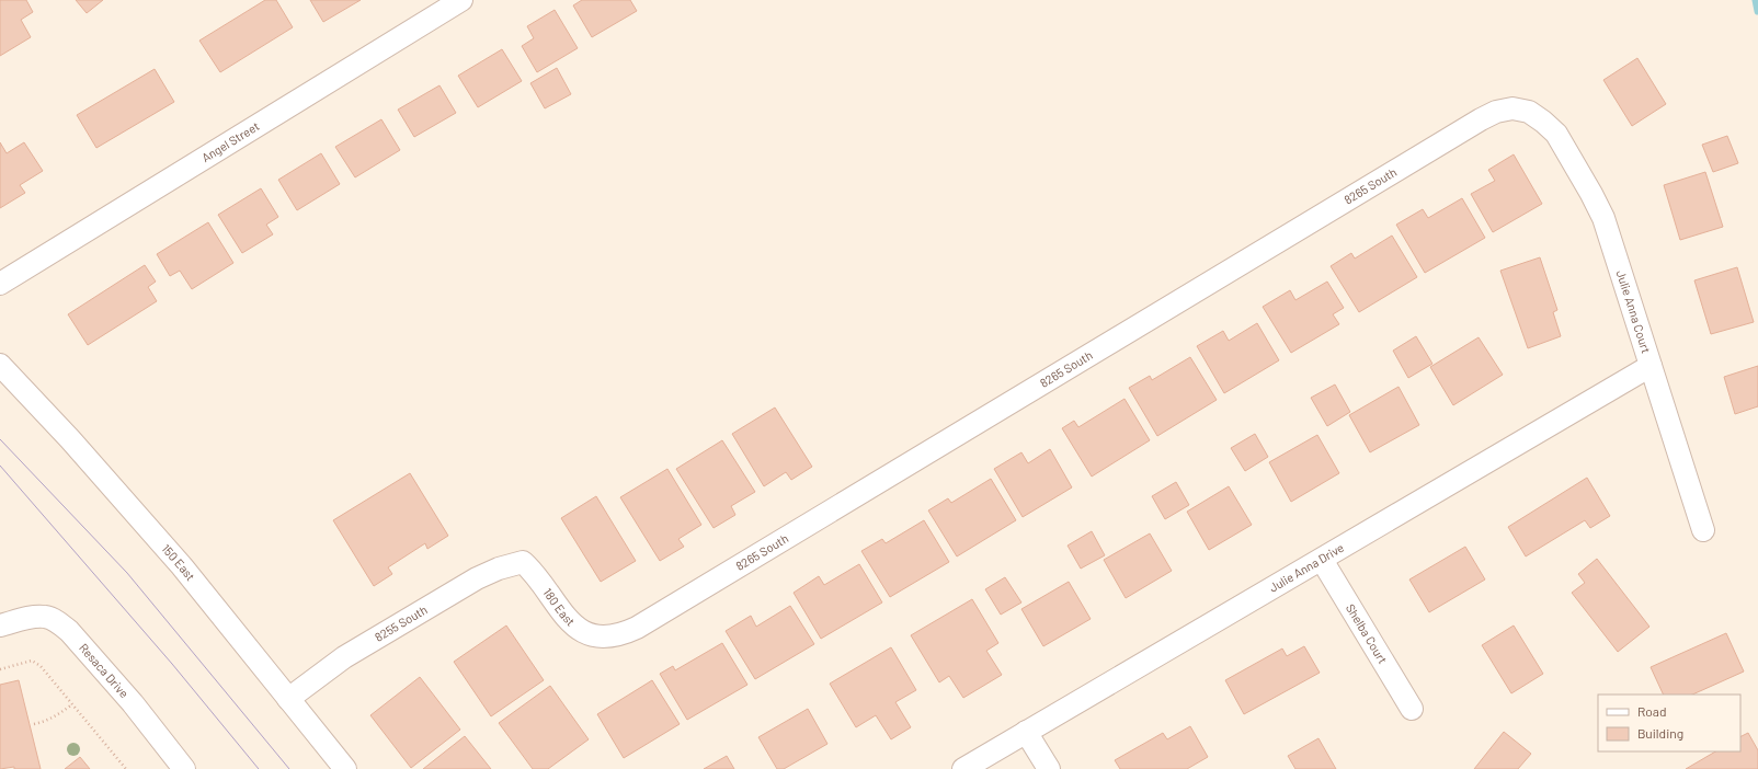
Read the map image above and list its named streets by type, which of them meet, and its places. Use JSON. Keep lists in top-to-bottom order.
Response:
{
  "streets": {
    "street": [
      "Angel Street",
      "8265 South",
      "Julie Anna Court",
      "150 East",
      "Julie Anna Drive",
      "180 East",
      "8255 South",
      "Shelba Court",
      "Resaca Drive"
    ]
  },
  "crossings": [
    ["8265 South", "Julie Anna Court"],
    ["8265 South", "180 East"],
    ["Julie Anna Court", "Julie Anna Drive"],
    ["150 East", "8255 South"],
    ["Julie Anna Drive", "Shelba Court"],
    ["180 East", "8255 South"]
  ],
  "legend": ["Road", "Building"]
}
